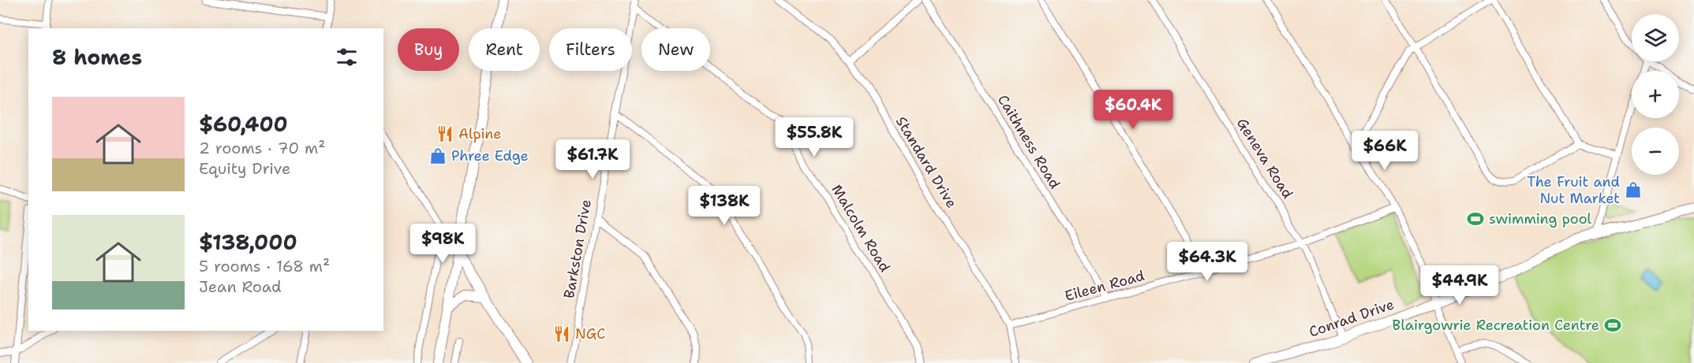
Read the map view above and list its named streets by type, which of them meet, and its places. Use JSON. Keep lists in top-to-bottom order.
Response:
{
  "streets": {
    "street": [
      "Caithness Road",
      "Geneva Road",
      "Standard Drive",
      "Malcolm Road",
      "Barkston Drive",
      "Eileen Road",
      "Conrad Drive"
    ]
  },
  "crossings": [
    ["Caithness Road", "Eileen Road"],
    ["Geneva Road", "Eileen Road"],
    ["Geneva Road", "Conrad Drive"],
    ["Standard Drive", "Eileen Road"],
    ["Malcolm Road", "Barkston Drive"]
  ],
  "places": {
    "restaurant": ["Alpine", "NGC"],
    "shop": ["Phree Edge", "The Fruit and Nut Market"],
    "sports": ["swimming pool", "Blairgowrie Recreation Centre"]
  },
  "page": {
    "map_buttons": ["+", "−"],
    "chip": [
      "Buy",
      "Rent",
      "Filters",
      "New"
    ],
    "heading": "8 homes",
    "list": [
      {
        "name": "$60,400",
        "note": "2 rooms · 70 m² · Equity Drive"
      },
      {
        "name": "$138,000",
        "note": "5 rooms · 168 m² · Jean Road"
      }
    ],
    "price": [
      "$60.4K",
      "$55.8K",
      "$66K",
      "$61.7K",
      "$138K",
      "$98K",
      "$64.3K",
      "$44.9K"
    ]
  }
}
